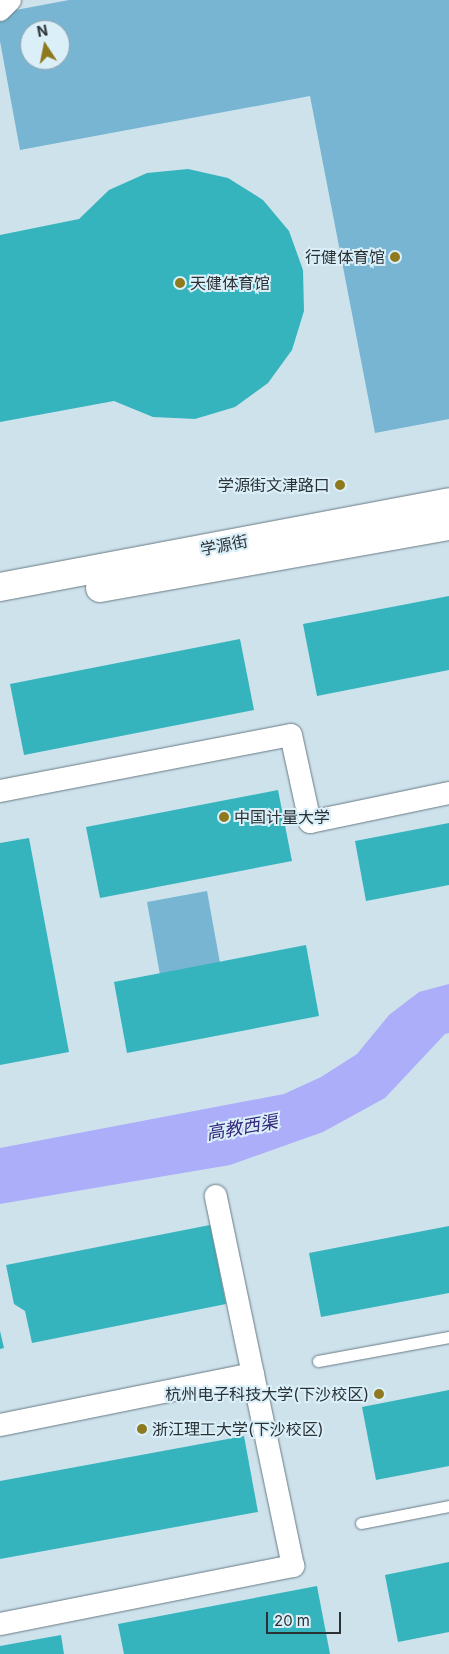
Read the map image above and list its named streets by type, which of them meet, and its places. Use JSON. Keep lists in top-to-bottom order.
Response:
{
  "streets": {
    "main road": ["学源街"]
  },
  "water": ["高教西渠"],
  "places": [
    "行健体育馆",
    "天健体育馆",
    "学源街文津路口",
    "中国计量大学",
    "杭州电子科技大学(下沙校区)",
    "浙江理工大学(下沙校区)"
  ],
  "scale_bar": "20 m",
  "north": "top"
}
